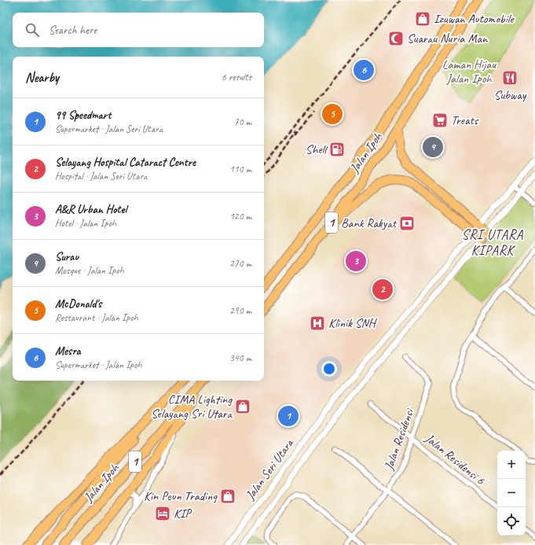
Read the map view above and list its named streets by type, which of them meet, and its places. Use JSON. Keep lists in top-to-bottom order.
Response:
{
  "streets": {
    "highway": ["Jalan Ipoh", "1"],
    "street": ["Jalan Residensi", "Jalan Residensi 6", "Jalan Seri Utara"]
  },
  "crossings": [
    ["Jalan Residensi", "Jalan Residensi 6"]
  ],
  "districts": ["SRI UTARA KIPARK"],
  "parks": ["Laman Hijau Jalan Ipoh"],
  "places": {
    "shop": ["Izuwan Automobile", "CIMA Lighting Selayang Sri Utara", "Kin Peun Trading"],
    "mosque": ["Suarau Nuria Man"],
    "restaurant": ["Subway"],
    "supermarket": ["Treats"],
    "fuel station": ["Shell"],
    "bank": ["Bank Rakyat"],
    "hospital": ["Klinik SNH"],
    "hotel": ["KIP"]
  },
  "page": {
    "search": "Search here",
    "heading": ["Nearby", "6 results"],
    "pins": [
      "6",
      "5",
      "4",
      "3",
      "2",
      "1"
    ],
    "list": [
      {
        "mark": "1",
        "name": "99 Speedmart",
        "note": "Supermarket · Jalan Seri Utara",
        "value": "70 m"
      },
      {
        "mark": "2",
        "name": "Selayang Hospital Cataract Centre",
        "note": "Hospital · Jalan Seri Utara",
        "value": "110 m"
      },
      {
        "mark": "3",
        "name": "A&R Urban Hotel",
        "note": "Hotel · Jalan Ipoh",
        "value": "120 m"
      },
      {
        "mark": "4",
        "name": "Surau",
        "note": "Mosque · Jalan Ipoh",
        "value": "270 m"
      },
      {
        "mark": "5",
        "name": "McDonald's",
        "note": "Restaurant · Jalan Ipoh",
        "value": "290 m"
      },
      {
        "mark": "6",
        "name": "Mesra",
        "note": "Supermarket · Jalan Ipoh",
        "value": "340 m"
      }
    ],
    "map_buttons": ["+", "−"]
  }
}
